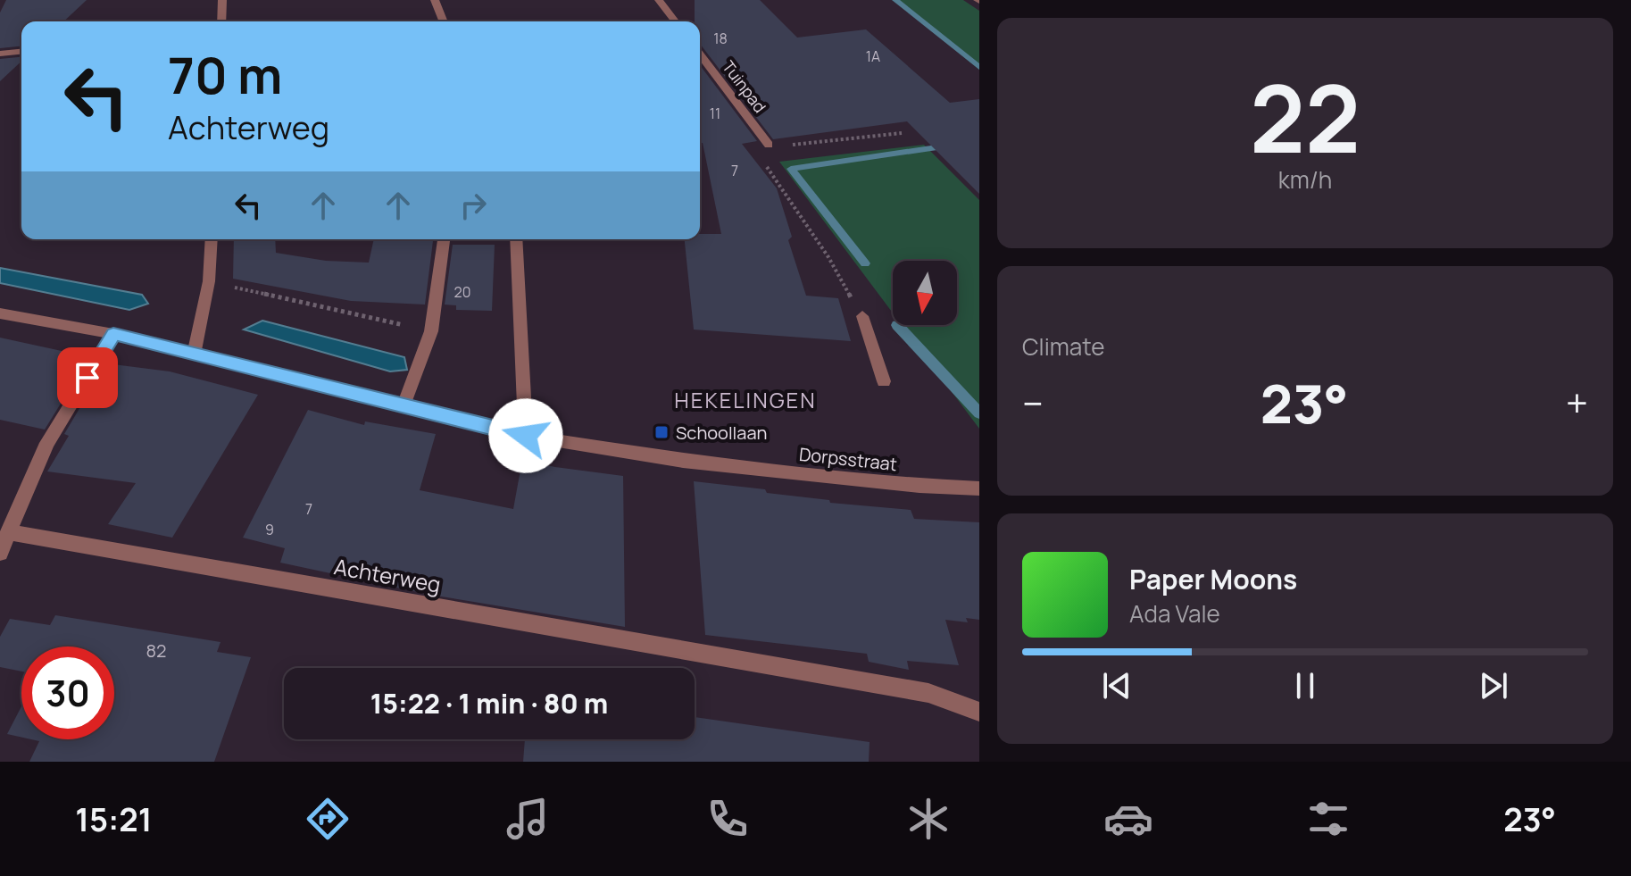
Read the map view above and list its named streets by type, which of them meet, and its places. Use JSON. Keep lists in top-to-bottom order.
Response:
{
  "streets": {
    "street": ["Tuinpad", "Dorpsstraat", "Achterweg"]
  },
  "districts": ["HEKELINGEN"],
  "places": {
    "transit": ["Schoollaan"]
  },
  "house_numbers": [
    "18",
    "1A",
    "11",
    "7",
    "20",
    "7",
    "9",
    "82"
  ],
  "north": "bottom",
  "page": {
    "tile": [
      ["22", "km/h"],
      "Climate"
    ],
    "turn": ["70 m", "Achterweg"],
    "heat": ["−", "23°", "+"],
    "song": ["Paper Moons", "Ada Vale"],
    "limit": "30",
    "trip": "15:22 · 1 min · 80 m",
    "tabs": ["15:21", "23°"]
  }
}
